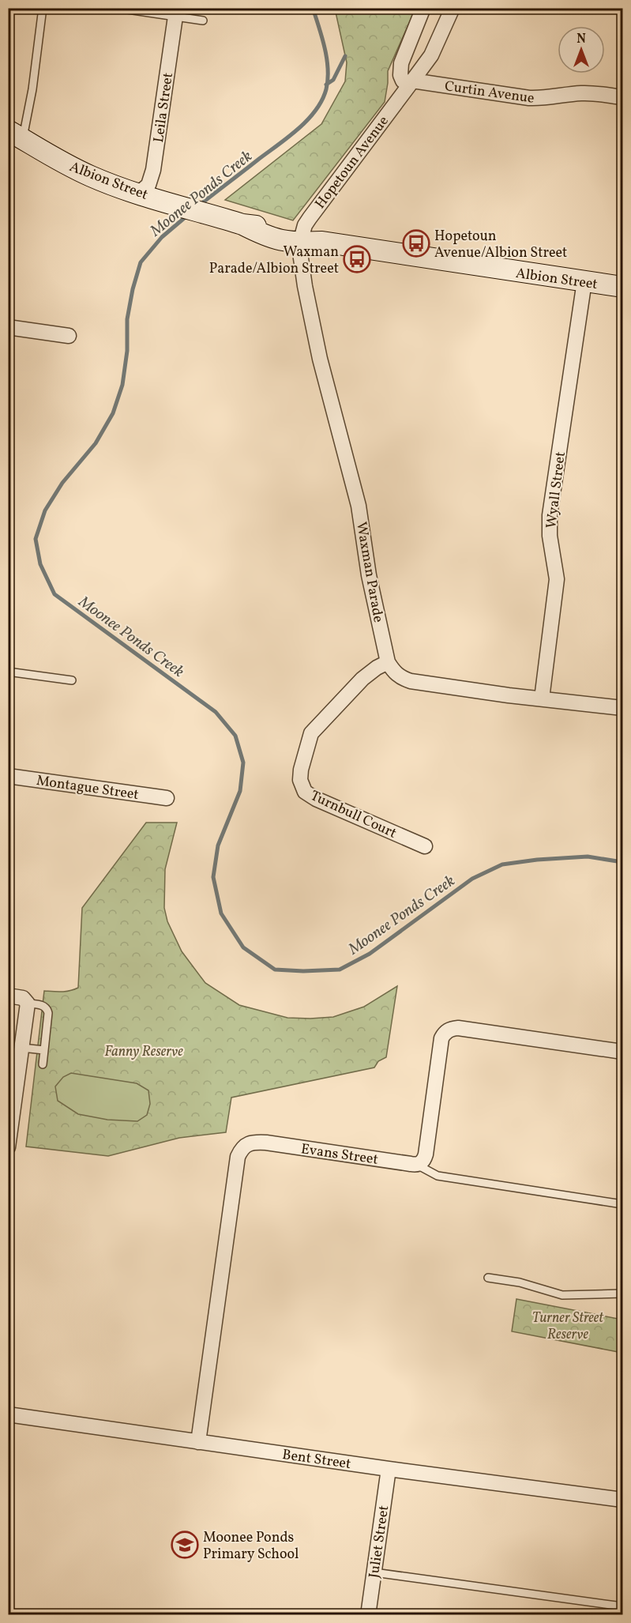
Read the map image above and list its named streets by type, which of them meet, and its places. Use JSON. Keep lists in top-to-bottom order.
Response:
{
  "streets": {
    "street": [
      "Curtin Avenue",
      "Leila Street",
      "Hopetoun Avenue",
      "Albion Street",
      "Wyall Street",
      "Waxman Parade",
      "Montague Street",
      "Turnbull Court",
      "Evans Street",
      "Bent Street",
      "Juliet Street"
    ]
  },
  "crossings": [
    ["Curtin Avenue", "Hopetoun Avenue"],
    ["Leila Street", "Albion Street"],
    ["Hopetoun Avenue", "Albion Street"],
    ["Hopetoun Avenue", "Waxman Parade"],
    ["Albion Street", "Wyall Street"],
    ["Albion Street", "Waxman Parade"],
    ["Waxman Parade", "Turnbull Court"],
    ["Evans Street", "Bent Street"],
    ["Bent Street", "Juliet Street"]
  ],
  "water": ["Moonee Ponds Creek"],
  "parks": ["Fanny Reserve", "Turner Street Reserve"],
  "places": {
    "bus stop": ["Hopetoun Avenue/Albion Street", "Waxman Parade/Albion Street"],
    "school or university": ["Moonee Ponds Primary School"]
  },
  "north": "top"
}
